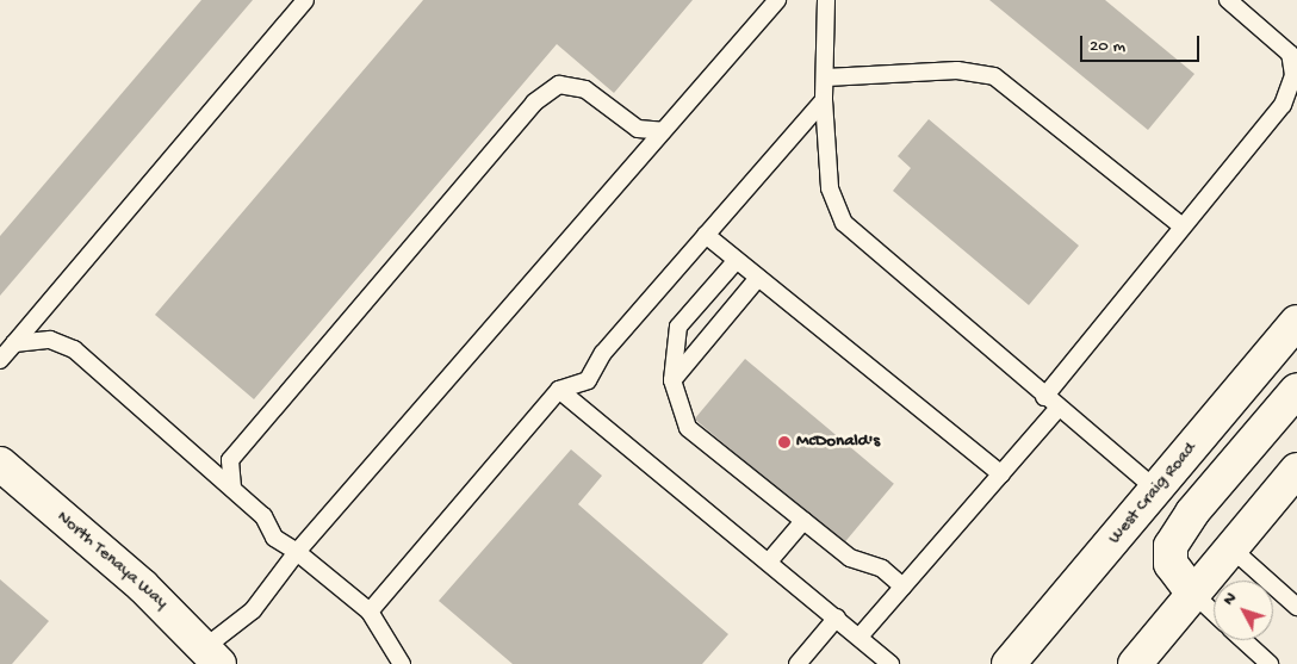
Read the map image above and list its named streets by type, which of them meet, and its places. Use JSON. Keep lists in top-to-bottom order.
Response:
{
  "streets": {
    "main road": ["West Craig Road", "North Tenaya Way"]
  },
  "places": ["McDonald's"],
  "scale_bar": "20 m",
  "north": "top left"
}
